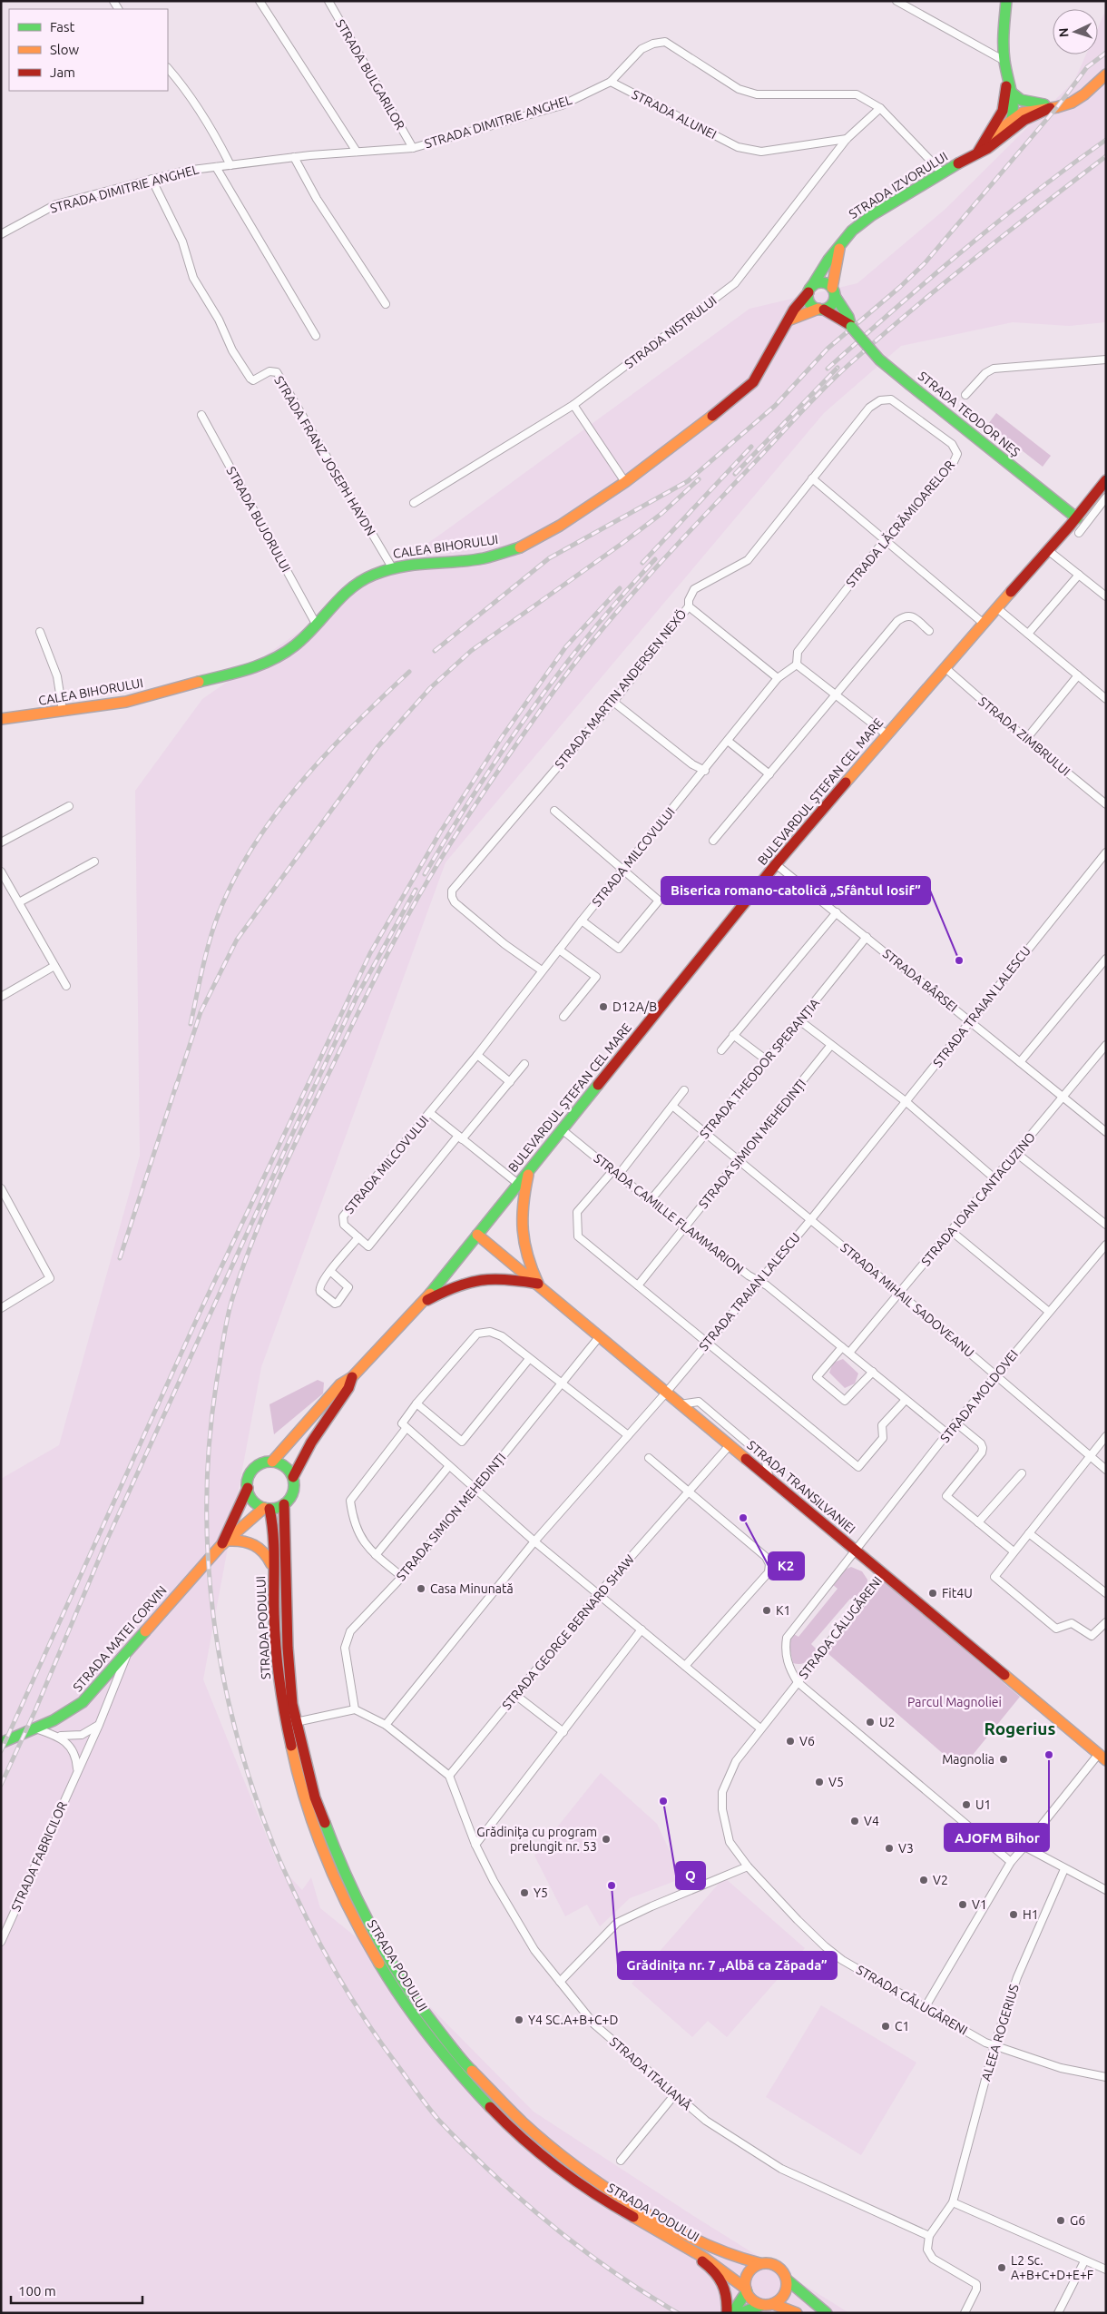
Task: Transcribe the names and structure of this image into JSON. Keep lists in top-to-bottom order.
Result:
{
  "streets": {
    "main road": [
      "STRADA IZVORULUI",
      "STRADA TEODOR NEȘ",
      "CALEA BIHORULUI",
      "BULEVARDUL ȘTEFAN CEL MARE",
      "STRADA TRANSILVANIEI",
      "STRADA PODULUI",
      "STRADA MATEI CORVIN"
    ],
    "street": [
      "STRADA BULGARILOR",
      "STRADA ALUNEI",
      "STRADA DIMITRIE ANGHEL",
      "STRADA NISTRULUI",
      "STRADA FRANZ JOSEPH HAYDN",
      "STRADA BUJORULUI",
      "STRADA LĂCRĂMIOARELOR",
      "STRADA MARTIN ANDERSEN NEXÖ",
      "STRADA ZIMBRULUI",
      "STRADA MILCOVULUI",
      "STRADA BÂRSEI",
      "STRADA TRAIAN LALESCU",
      "STRADA THEODOR SPERANȚIA",
      "STRADA SIMION MEHEDINȚI",
      "STRADA IOAN CANTACUZINO",
      "STRADA CAMILLE FLAMMARION",
      "STRADA MIHAIL SADOVEANU",
      "STRADA MOLDOVEI",
      "STRADA CĂLUGĂRENI",
      "STRADA GEORGE BERNARD SHAW",
      "STRADA FABRICILOR",
      "ALEEA ROGERIUS",
      "STRADA ITALIANĂ"
    ]
  },
  "crossings": [
    ["STRADA BULGARILOR", "STRADA DIMITRIE ANGHEL"],
    ["STRADA ALUNEI", "STRADA DIMITRIE ANGHEL"],
    ["STRADA ALUNEI", "STRADA NISTRULUI"],
    ["STRADA DIMITRIE ANGHEL", "STRADA IZVORULUI"],
    ["STRADA DIMITRIE ANGHEL", "STRADA NISTRULUI"],
    ["STRADA DIMITRIE ANGHEL", "STRADA FRANZ JOSEPH HAYDN"],
    ["STRADA IZVORULUI", "STRADA TEODOR NEȘ"],
    ["STRADA IZVORULUI", "CALEA BIHORULUI"],
    ["STRADA TEODOR NEȘ", "CALEA BIHORULUI"],
    ["STRADA TEODOR NEȘ", "BULEVARDUL ȘTEFAN CEL MARE"],
    ["STRADA FRANZ JOSEPH HAYDN", "CALEA BIHORULUI"],
    ["STRADA BUJORULUI", "CALEA BIHORULUI"],
    ["STRADA LĂCRĂMIOARELOR", "STRADA MARTIN ANDERSEN NEXÖ"],
    ["STRADA LĂCRĂMIOARELOR", "STRADA MILCOVULUI"],
    ["STRADA MARTIN ANDERSEN NEXÖ", "STRADA MILCOVULUI"],
    ["STRADA ZIMBRULUI", "BULEVARDUL ȘTEFAN CEL MARE"],
    ["BULEVARDUL ȘTEFAN CEL MARE", "STRADA MILCOVULUI"],
    ["BULEVARDUL ȘTEFAN CEL MARE", "STRADA BÂRSEI"],
    ["BULEVARDUL ȘTEFAN CEL MARE", "STRADA CAMILLE FLAMMARION"],
    ["BULEVARDUL ȘTEFAN CEL MARE", "STRADA TRANSILVANIEI"],
    ["BULEVARDUL ȘTEFAN CEL MARE", "STRADA PODULUI"],
    ["STRADA BÂRSEI", "STRADA TRAIAN LALESCU"],
    ["STRADA BÂRSEI", "STRADA THEODOR SPERANȚIA"],
    ["STRADA BÂRSEI", "STRADA IOAN CANTACUZINO"],
    ["STRADA TRAIAN LALESCU", "STRADA CAMILLE FLAMMARION"],
    ["STRADA TRAIAN LALESCU", "STRADA MIHAIL SADOVEANU"],
    ["STRADA TRAIAN LALESCU", "STRADA TRANSILVANIEI"],
    ["STRADA THEODOR SPERANȚIA", "STRADA CAMILLE FLAMMARION"],
    ["STRADA THEODOR SPERANȚIA", "STRADA MIHAIL SADOVEANU"],
    ["STRADA SIMION MEHEDINȚI", "STRADA CAMILLE FLAMMARION"],
    ["STRADA SIMION MEHEDINȚI", "STRADA MIHAIL SADOVEANU"],
    ["STRADA SIMION MEHEDINȚI", "STRADA TRANSILVANIEI"],
    ["STRADA IOAN CANTACUZINO", "STRADA CAMILLE FLAMMARION"],
    ["STRADA IOAN CANTACUZINO", "STRADA MIHAIL SADOVEANU"],
    ["STRADA CAMILLE FLAMMARION", "STRADA MOLDOVEI"],
    ["STRADA MIHAIL SADOVEANU", "STRADA MOLDOVEI"],
    ["STRADA MOLDOVEI", "STRADA TRANSILVANIEI"],
    ["STRADA MOLDOVEI", "STRADA CĂLUGĂRENI"],
    ["STRADA TRANSILVANIEI", "STRADA CĂLUGĂRENI"],
    ["STRADA TRANSILVANIEI", "STRADA GEORGE BERNARD SHAW"],
    ["STRADA CĂLUGĂRENI", "ALEEA ROGERIUS"],
    ["STRADA GEORGE BERNARD SHAW", "STRADA ITALIANĂ"],
    ["STRADA MATEI CORVIN", "STRADA FABRICILOR"],
    ["ALEEA ROGERIUS", "STRADA ITALIANĂ"]
  ],
  "districts": ["Rogerius"],
  "parks": ["Parcul Magnoliei"],
  "places": [
    "Biserica romano-catolică „Sfântul Iosif”",
    "D12A/B",
    "K2",
    "Casa Minunată",
    "Fit4U",
    "K1",
    "U2",
    "V6",
    "AJOFM Bihor",
    "Magnolia",
    "V5",
    "Q",
    "U1",
    "V4",
    "Grădinița cu program prelungit nr. 53",
    "V3",
    "V2",
    "Grădinița nr. 7 „Albă ca Zăpada”",
    "Y5",
    "V1",
    "H1",
    "Y4 SC.A+B+C+D",
    "C1",
    "G6",
    "L2 Sc. A+B+C+D+E+F"
  ],
  "legend": ["Fast", "Slow", "Jam"],
  "scale_bar": "100 m",
  "north": "left"
}
